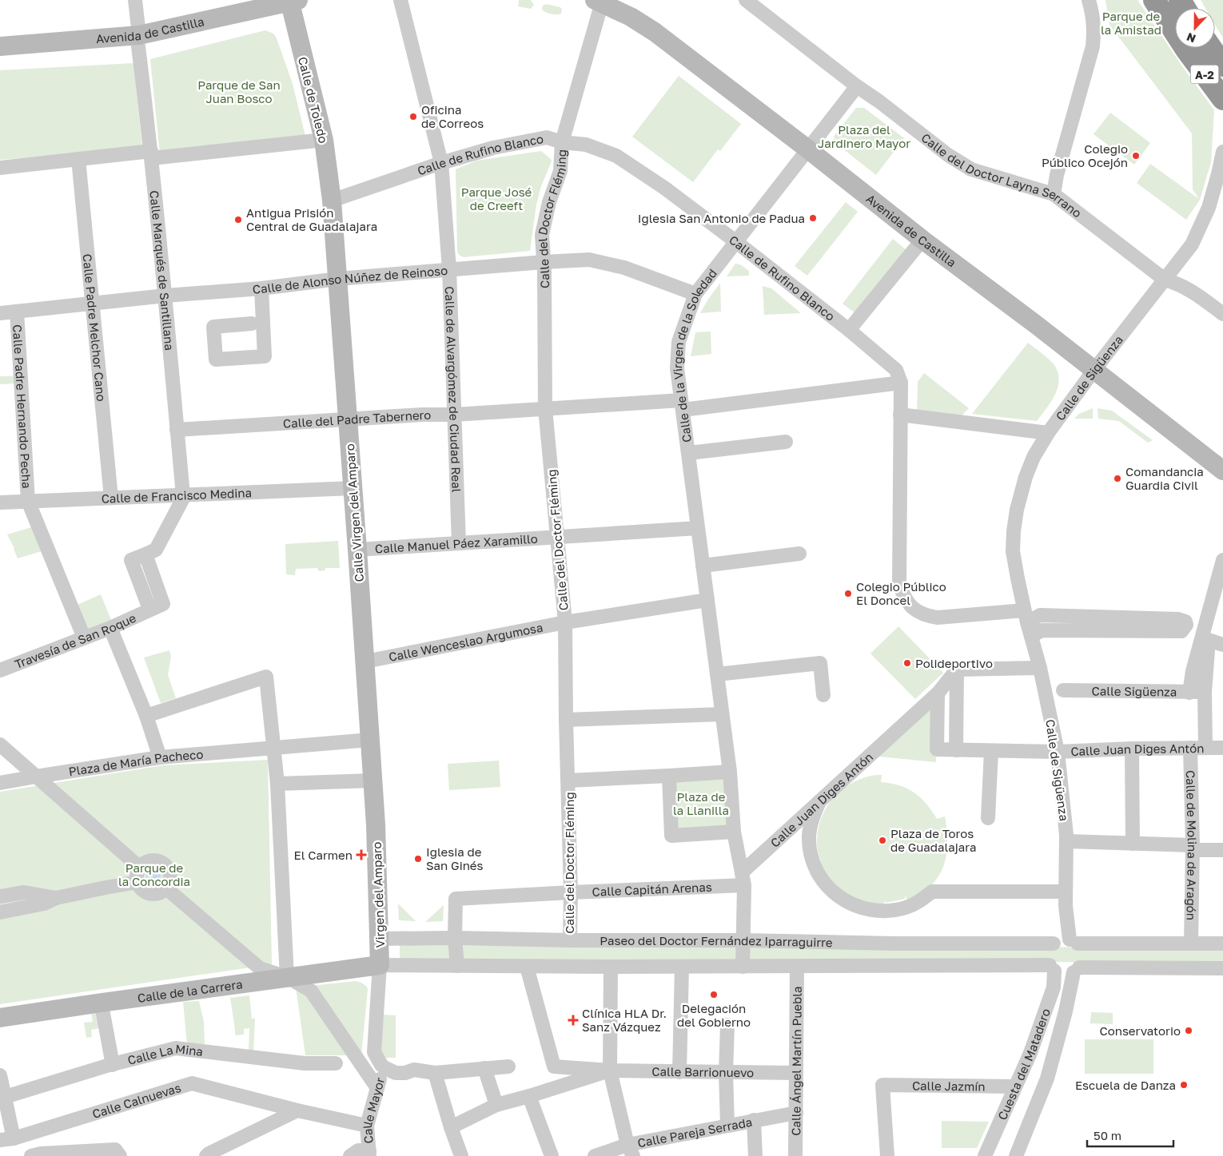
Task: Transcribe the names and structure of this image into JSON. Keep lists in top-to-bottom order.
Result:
{
  "streets": {
    "highway": ["A-2"],
    "street": [
      "Avenida de Castilla",
      "Calle de Toledo",
      "Calle de Rufino Blanco",
      "Calle del Doctor Layna Serrano",
      "Calle del Doctor Fléming",
      "Calle Marqués de Santillana",
      "Calle de Alonso Núñez de Reinoso",
      "Calle Padre Melchor Cano",
      "Calle de la Virgen de la Soledad",
      "Calle de Sigüenza",
      "Calle de Alvargómez de Ciudad Real",
      "Calle Padre Hernando Pecha",
      "Calle del Padre Tabernero",
      "Calle de Francisco Medina",
      "Calle Virgen del Amparo",
      "Calle Manuel Páez Xaramillo",
      "Travesía de San Roque",
      "Calle Wenceslao Argumosa",
      "Calle Sigüenza",
      "Calle Juan Diges Antón",
      "Plaza de María Pacheco",
      "Calle de Molina de Aragón",
      "Calle Capitán Arenas",
      "Virgen del Amparo",
      "Paseo del Doctor Fernández Iparraguirre",
      "Calle de la Carrera",
      "Calle La Mina",
      "Calle Ángel Martín Puebla",
      "Cuesta del Matadero",
      "Calle Barrionuevo",
      "Calle Jazmín",
      "Calle Calnuevas",
      "Calle Mayor",
      "Calle Pareja Serrada"
    ]
  },
  "crossings": [
    ["Avenida de Castilla", "Calle de Toledo"],
    ["Avenida de Castilla", "Calle del Doctor Fléming"],
    ["Avenida de Castilla", "Calle Marqués de Santillana"],
    ["Avenida de Castilla", "Calle de la Virgen de la Soledad"],
    ["Avenida de Castilla", "Calle de Sigüenza"],
    ["Calle de Toledo", "Calle de Rufino Blanco"],
    ["Calle de Toledo", "Calle Virgen del Amparo"],
    ["Calle de Rufino Blanco", "Calle del Doctor Fléming"],
    ["Calle de Rufino Blanco", "Calle de la Virgen de la Soledad"],
    ["Calle de Rufino Blanco", "Calle de Alvargómez de Ciudad Real"],
    ["Calle de Rufino Blanco", "Calle del Padre Tabernero"],
    ["Calle de Rufino Blanco", "Calle Virgen del Amparo"],
    ["Calle del Doctor Layna Serrano", "Calle de la Virgen de la Soledad"],
    ["Calle del Doctor Layna Serrano", "Calle de Sigüenza"],
    ["Calle del Doctor Fléming", "Calle de Alonso Núñez de Reinoso"],
    ["Calle del Doctor Fléming", "Calle del Padre Tabernero"],
    ["Calle del Doctor Fléming", "Calle Manuel Páez Xaramillo"],
    ["Calle del Doctor Fléming", "Calle Wenceslao Argumosa"],
    ["Calle del Doctor Fléming", "Calle Capitán Arenas"],
    ["Calle del Doctor Fléming", "Paseo del Doctor Fernández Iparraguirre"],
    ["Calle Marqués de Santillana", "Calle de Alonso Núñez de Reinoso"],
    ["Calle Marqués de Santillana", "Calle del Padre Tabernero"],
    ["Calle Marqués de Santillana", "Calle de Francisco Medina"],
    ["Calle Marqués de Santillana", "Travesía de San Roque"],
    ["Calle de Alonso Núñez de Reinoso", "Calle Padre Melchor Cano"],
    ["Calle de Alonso Núñez de Reinoso", "Calle de la Virgen de la Soledad"],
    ["Calle de Alonso Núñez de Reinoso", "Calle de Alvargómez de Ciudad Real"],
    ["Calle de Alonso Núñez de Reinoso", "Calle Padre Hernando Pecha"],
    ["Calle de Alonso Núñez de Reinoso", "Calle Virgen del Amparo"],
    ["Calle Padre Melchor Cano", "Calle de Francisco Medina"],
    ["Calle de la Virgen de la Soledad", "Calle del Padre Tabernero"],
    ["Calle de la Virgen de la Soledad", "Calle Manuel Páez Xaramillo"],
    ["Calle de la Virgen de la Soledad", "Calle Wenceslao Argumosa"],
    ["Calle de la Virgen de la Soledad", "Calle Juan Diges Antón"],
    ["Calle de la Virgen de la Soledad", "Calle Capitán Arenas"],
    ["Calle de la Virgen de la Soledad", "Paseo del Doctor Fernández Iparraguirre"],
    ["Calle de Sigüenza", "Calle Juan Diges Antón"],
    ["Calle de Sigüenza", "Paseo del Doctor Fernández Iparraguirre"],
    ["Calle de Sigüenza", "Cuesta del Matadero"],
    ["Calle de Alvargómez de Ciudad Real", "Calle del Padre Tabernero"],
    ["Calle de Alvargómez de Ciudad Real", "Calle Manuel Páez Xaramillo"],
    ["Calle Padre Hernando Pecha", "Calle de Francisco Medina"],
    ["Calle Padre Hernando Pecha", "Travesía de San Roque"],
    ["Calle del Padre Tabernero", "Calle Virgen del Amparo"],
    ["Calle de Francisco Medina", "Calle Virgen del Amparo"],
    ["Calle de Francisco Medina", "Travesía de San Roque"],
    ["Calle Virgen del Amparo", "Calle Manuel Páez Xaramillo"],
    ["Calle Virgen del Amparo", "Calle Wenceslao Argumosa"],
    ["Calle Virgen del Amparo", "Plaza de María Pacheco"],
    ["Calle Virgen del Amparo", "Virgen del Amparo"],
    ["Calle Juan Diges Antón", "Calle de Molina de Aragón"],
    ["Calle Juan Diges Antón", "Calle Capitán Arenas"],
    ["Calle Capitán Arenas", "Paseo del Doctor Fernández Iparraguirre"],
    ["Virgen del Amparo", "Paseo del Doctor Fernández Iparraguirre"],
    ["Virgen del Amparo", "Calle de la Carrera"],
    ["Paseo del Doctor Fernández Iparraguirre", "Calle de la Carrera"],
    ["Paseo del Doctor Fernández Iparraguirre", "Calle Ángel Martín Puebla"],
    ["Paseo del Doctor Fernández Iparraguirre", "Cuesta del Matadero"],
    ["Paseo del Doctor Fernández Iparraguirre", "Calle Barrionuevo"],
    ["Calle Ángel Martín Puebla", "Calle Barrionuevo"],
    ["Calle Ángel Martín Puebla", "Calle Pareja Serrada"],
    ["Cuesta del Matadero", "Calle Jazmín"],
    ["Calle Calnuevas", "Calle Mayor"]
  ],
  "parks": [
    "Parque de la Amistad",
    "Parque de San Juan Bosco",
    "Plaza del Jardinero Mayor",
    "Parque José de Creeft",
    "Plaza de la Llanilla",
    "Parque de la Concordia"
  ],
  "places": {
    "other": [
      "Oficina de Correos",
      "Colegio Público Ocejón",
      "Iglesia San Antonio de Padua",
      "Antigua Prisión Central de Guadalajara",
      "Comandancia Guardia Civil",
      "Colegio Público El Doncel",
      "Polideportivo",
      "Plaza de Toros de Guadalajara",
      "Iglesia de San Ginés",
      "Delegación del Gobierno",
      "Conservatorio",
      "Escuela de Danza"
    ],
    "health": ["El Carmen", "Clínica HLA Dr. Sanz Vázquez"]
  },
  "scale_bar": "50 m",
  "north": "bottom"
}
